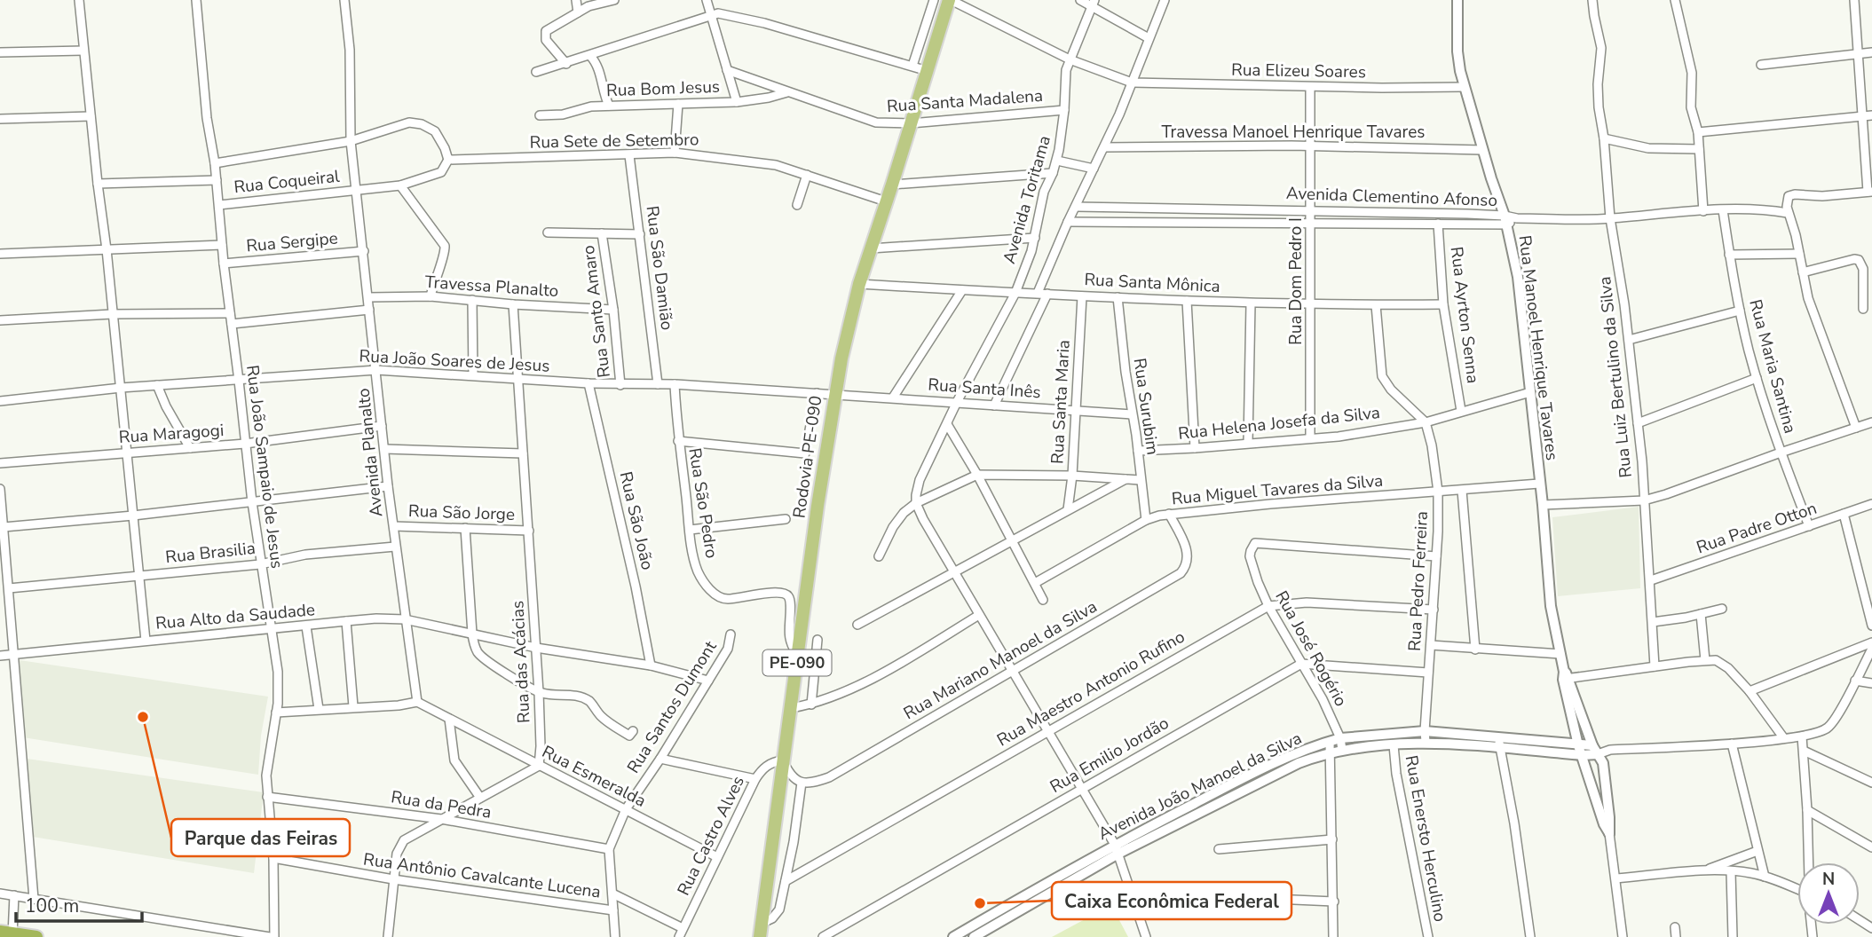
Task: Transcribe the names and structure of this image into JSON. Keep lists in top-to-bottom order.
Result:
{
  "streets": {
    "main road": ["Rodovia PE-090", "PE-090"],
    "street": [
      "Rua Elizeu Soares",
      "Rua Bom Jesus",
      "Rua Santa Madalena",
      "Travessa Manoel Henrique Tavares",
      "Rua Sete de Setembro",
      "Rua Coqueiral",
      "Avenida Clementino Afonso",
      "Avenida Toritama",
      "Rua Sergipe",
      "Rua São Damião",
      "Rua Dom Pedro I",
      "Rua Santa Mônica",
      "Travessa Planalto",
      "Rua Santo Amaro",
      "Rua Ayrton Senna",
      "Rua Manoel Henrique Tavares",
      "Rua João Soares de Jesus",
      "Rua Maria Santina",
      "Rua Luiz Bertulino da Silva",
      "Rua Santa Inês",
      "Rua Santa Maria",
      "Rua Surubim",
      "Rua Helena Josefa da Silva",
      "Rua Maragogi",
      "Avenida Planalto",
      "Rua João Sampaio de Jesus",
      "Rua Miguel Tavares da Silva",
      "Rua São Pedro",
      "Rua São Jorge",
      "Rua São João",
      "Rua Padre Otton",
      "Rua Brasilia",
      "Rua Pedro Ferreira",
      "Rua Alto da Saudade",
      "Rua José Rogério",
      "Rua Mariano Manoel da Silva",
      "Rua das Acácias",
      "Rua Maestro Antonio Rufino",
      "Rua Santos Dumont",
      "Rua Emilio Jordão",
      "Rua Esmeralda",
      "Avenida João Manoel da Silva",
      "Rua da Pedra",
      "Rua Castro Alves",
      "Rua Enersto Herculino",
      "Rua Antônio Cavalcante Lucena"
    ]
  },
  "crossings": [
    ["Rua Elizeu Soares", "Avenida Toritama"],
    ["Rua Elizeu Soares", "Rua Dom Pedro I"],
    ["Rua Elizeu Soares", "Rua Manoel Henrique Tavares"],
    ["Rua Elizeu Soares", "Rodovia PE-090"],
    ["Rua Bom Jesus", "Rua Santa Madalena"],
    ["Rua Santa Madalena", "Avenida Toritama"],
    ["Rua Santa Madalena", "Rodovia PE-090"],
    ["Travessa Manoel Henrique Tavares", "Rua Dom Pedro I"],
    ["Travessa Manoel Henrique Tavares", "Rua Manoel Henrique Tavares"],
    ["Rua Sete de Setembro", "Rua Coqueiral"],
    ["Rua Sete de Setembro", "Rua São Damião"],
    ["Rua Sete de Setembro", "Rodovia PE-090"],
    ["Rua Coqueiral", "Avenida Planalto"],
    ["Rua Coqueiral", "Rua João Sampaio de Jesus"],
    ["Avenida Clementino Afonso", "Rua Dom Pedro I"],
    ["Avenida Clementino Afonso", "Rua Ayrton Senna"],
    ["Avenida Clementino Afonso", "Rua Manoel Henrique Tavares"],
    ["Avenida Clementino Afonso", "Rua Luiz Bertulino da Silva"],
    ["Avenida Toritama", "Rua Santa Mônica"],
    ["Avenida Toritama", "Rua Santa Inês"],
    ["Rua Sergipe", "Avenida Planalto"],
    ["Rua Sergipe", "Rua João Sampaio de Jesus"],
    ["Rua São Damião", "Rua João Soares de Jesus"],
    ["Rua Dom Pedro I", "Rua Santa Mônica"],
    ["Rua Dom Pedro I", "Rua Helena Josefa da Silva"],
    ["Rua Santa Mônica", "Rua Ayrton Senna"],
    ["Rua Santa Mônica", "Rua Santa Maria"],
    ["Rua Santa Mônica", "Rua Surubim"],
    ["Rua Santa Mônica", "Rodovia PE-090"],
    ["Travessa Planalto", "Rua Santo Amaro"],
    ["Travessa Planalto", "Avenida Planalto"],
    ["Travessa Planalto", "Rua das Acácias"],
    ["Rua Santo Amaro", "Rua João Soares de Jesus"],
    ["Rua Ayrton Senna", "Rua Helena Josefa da Silva"],
    ["Rua Manoel Henrique Tavares", "Rua Helena Josefa da Silva"],
    ["Rua Manoel Henrique Tavares", "Rua Miguel Tavares da Silva"],
    ["Rua João Soares de Jesus", "Rua Santa Inês"],
    ["Rua João Soares de Jesus", "Avenida Planalto"],
    ["Rua João Soares de Jesus", "Rodovia PE-090"],
    ["Rua João Soares de Jesus", "Rua João Sampaio de Jesus"],
    ["Rua João Soares de Jesus", "Rua São Pedro"],
    ["Rua João Soares de Jesus", "Rua São João"],
    ["Rua João Soares de Jesus", "Rua das Acácias"],
    ["Rua Maria Santina", "Rua Padre Otton"],
    ["Rua Luiz Bertulino da Silva", "Rua Padre Otton"],
    ["Rua Santa Inês", "Rua Santa Maria"],
    ["Rua Santa Inês", "Rua Surubim"],
    ["Rua Santa Inês", "Rodovia PE-090"],
    ["Rua Surubim", "Rua Helena Josefa da Silva"],
    ["Rua Surubim", "Rua Miguel Tavares da Silva"],
    ["Rua Helena Josefa da Silva", "Rua Pedro Ferreira"],
    ["Rua Maragogi", "Avenida Planalto"],
    ["Rua Maragogi", "Rua João Sampaio de Jesus"],
    ["Avenida Planalto", "Rua São Jorge"],
    ["Avenida Planalto", "Rua Brasilia"],
    ["Avenida Planalto", "Rua Alto da Saudade"],
    ["Avenida Planalto", "Rua Esmeralda"],
    ["Rodovia PE-090", "Rua São Pedro"],
    ["Rodovia PE-090", "Rua Castro Alves"],
    ["Rua João Sampaio de Jesus", "Rua Brasilia"],
    ["Rua João Sampaio de Jesus", "Rua Alto da Saudade"],
    ["Rua João Sampaio de Jesus", "Rua da Pedra"],
    ["Rua João Sampaio de Jesus", "Rua Antônio Cavalcante Lucena"],
    ["Rua Miguel Tavares da Silva", "Rua Pedro Ferreira"],
    ["Rua Miguel Tavares da Silva", "Rua Mariano Manoel da Silva"],
    ["Rua São Jorge", "Rua das Acácias"],
    ["Rua São João", "Rua Alto da Saudade"],
    ["Rua Pedro Ferreira", "Rua José Rogério"],
    ["Rua Pedro Ferreira", "Rua Maestro Antonio Rufino"],
    ["Rua Pedro Ferreira", "Avenida João Manoel da Silva"],
    ["Rua Alto da Saudade", "Rua das Acácias"],
    ["Rua Alto da Saudade", "Rua Santos Dumont"],
    ["Rua José Rogério", "Rua Maestro Antonio Rufino"],
    ["Rua José Rogério", "Rua Emilio Jordão"],
    ["Rua José Rogério", "Avenida João Manoel da Silva"],
    ["Rua das Acácias", "Rua Esmeralda"],
    ["Rua Santos Dumont", "Rua Esmeralda"],
    ["Rua Santos Dumont", "Rua da Pedra"],
    ["Rua Santos Dumont", "Rua Antônio Cavalcante Lucena"],
    ["Rua Esmeralda", "Rua Castro Alves"],
    ["Avenida João Manoel da Silva", "Rua Enersto Herculino"]
  ],
  "places": ["Parque das Feiras", "Caixa Econômica Federal"],
  "scale_bar": "100 m",
  "north": "top"
}
